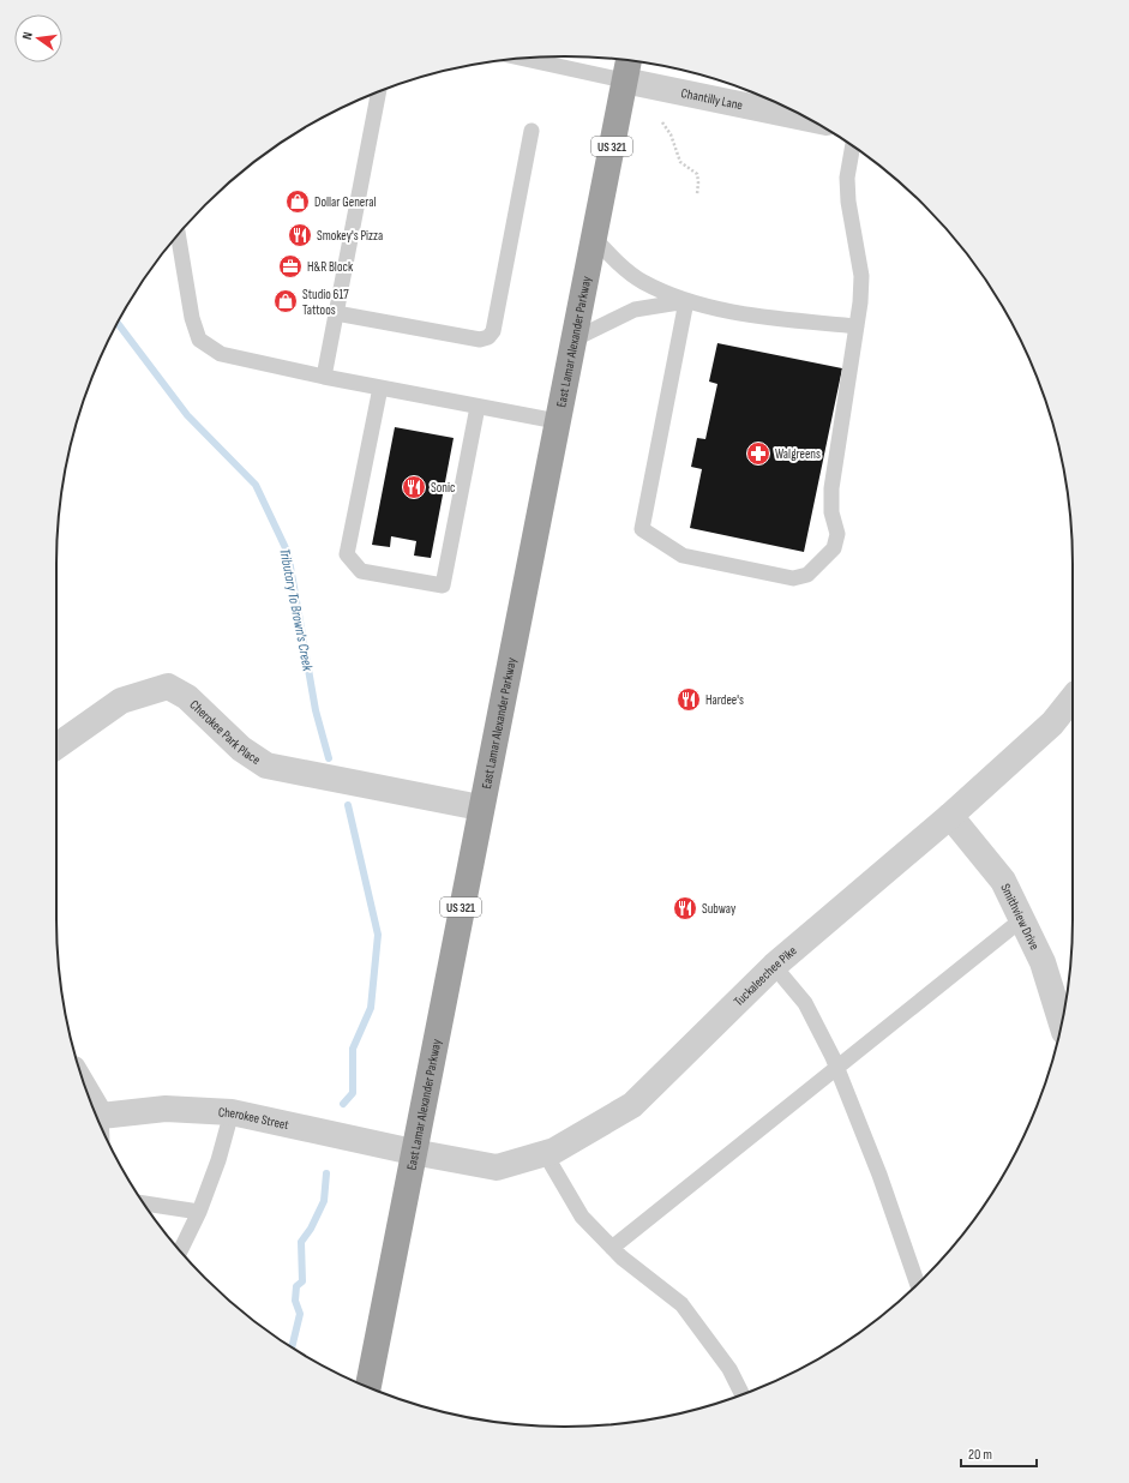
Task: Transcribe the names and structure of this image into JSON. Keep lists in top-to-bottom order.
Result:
{
  "streets": {
    "highway": ["US 321", "East Lamar Alexander Parkway"],
    "street": [
      "Chantilly Lane",
      "Cherokee Park Place",
      "Smithview Drive",
      "Tuckaleechee Pike",
      "Cherokee Street"
    ]
  },
  "crossings": [
    ["Chantilly Lane", "East Lamar Alexander Parkway"],
    ["East Lamar Alexander Parkway", "Cherokee Park Place"],
    ["East Lamar Alexander Parkway", "Tuckaleechee Pike"],
    ["East Lamar Alexander Parkway", "Cherokee Street"],
    ["Smithview Drive", "Tuckaleechee Pike"],
    ["Tuckaleechee Pike", "Cherokee Street"]
  ],
  "water": ["Tributary To Brown's Creek"],
  "places": {
    "shop": ["Dollar General", "Studio 617 Tattoos"],
    "restaurant": [
      "Smokey's Pizza",
      "Sonic",
      "Hardee's",
      "Subway"
    ],
    "office": ["H&R Block"],
    "pharmacy": ["Walgreens"]
  },
  "scale_bar": "20 m",
  "north": "left"
}
